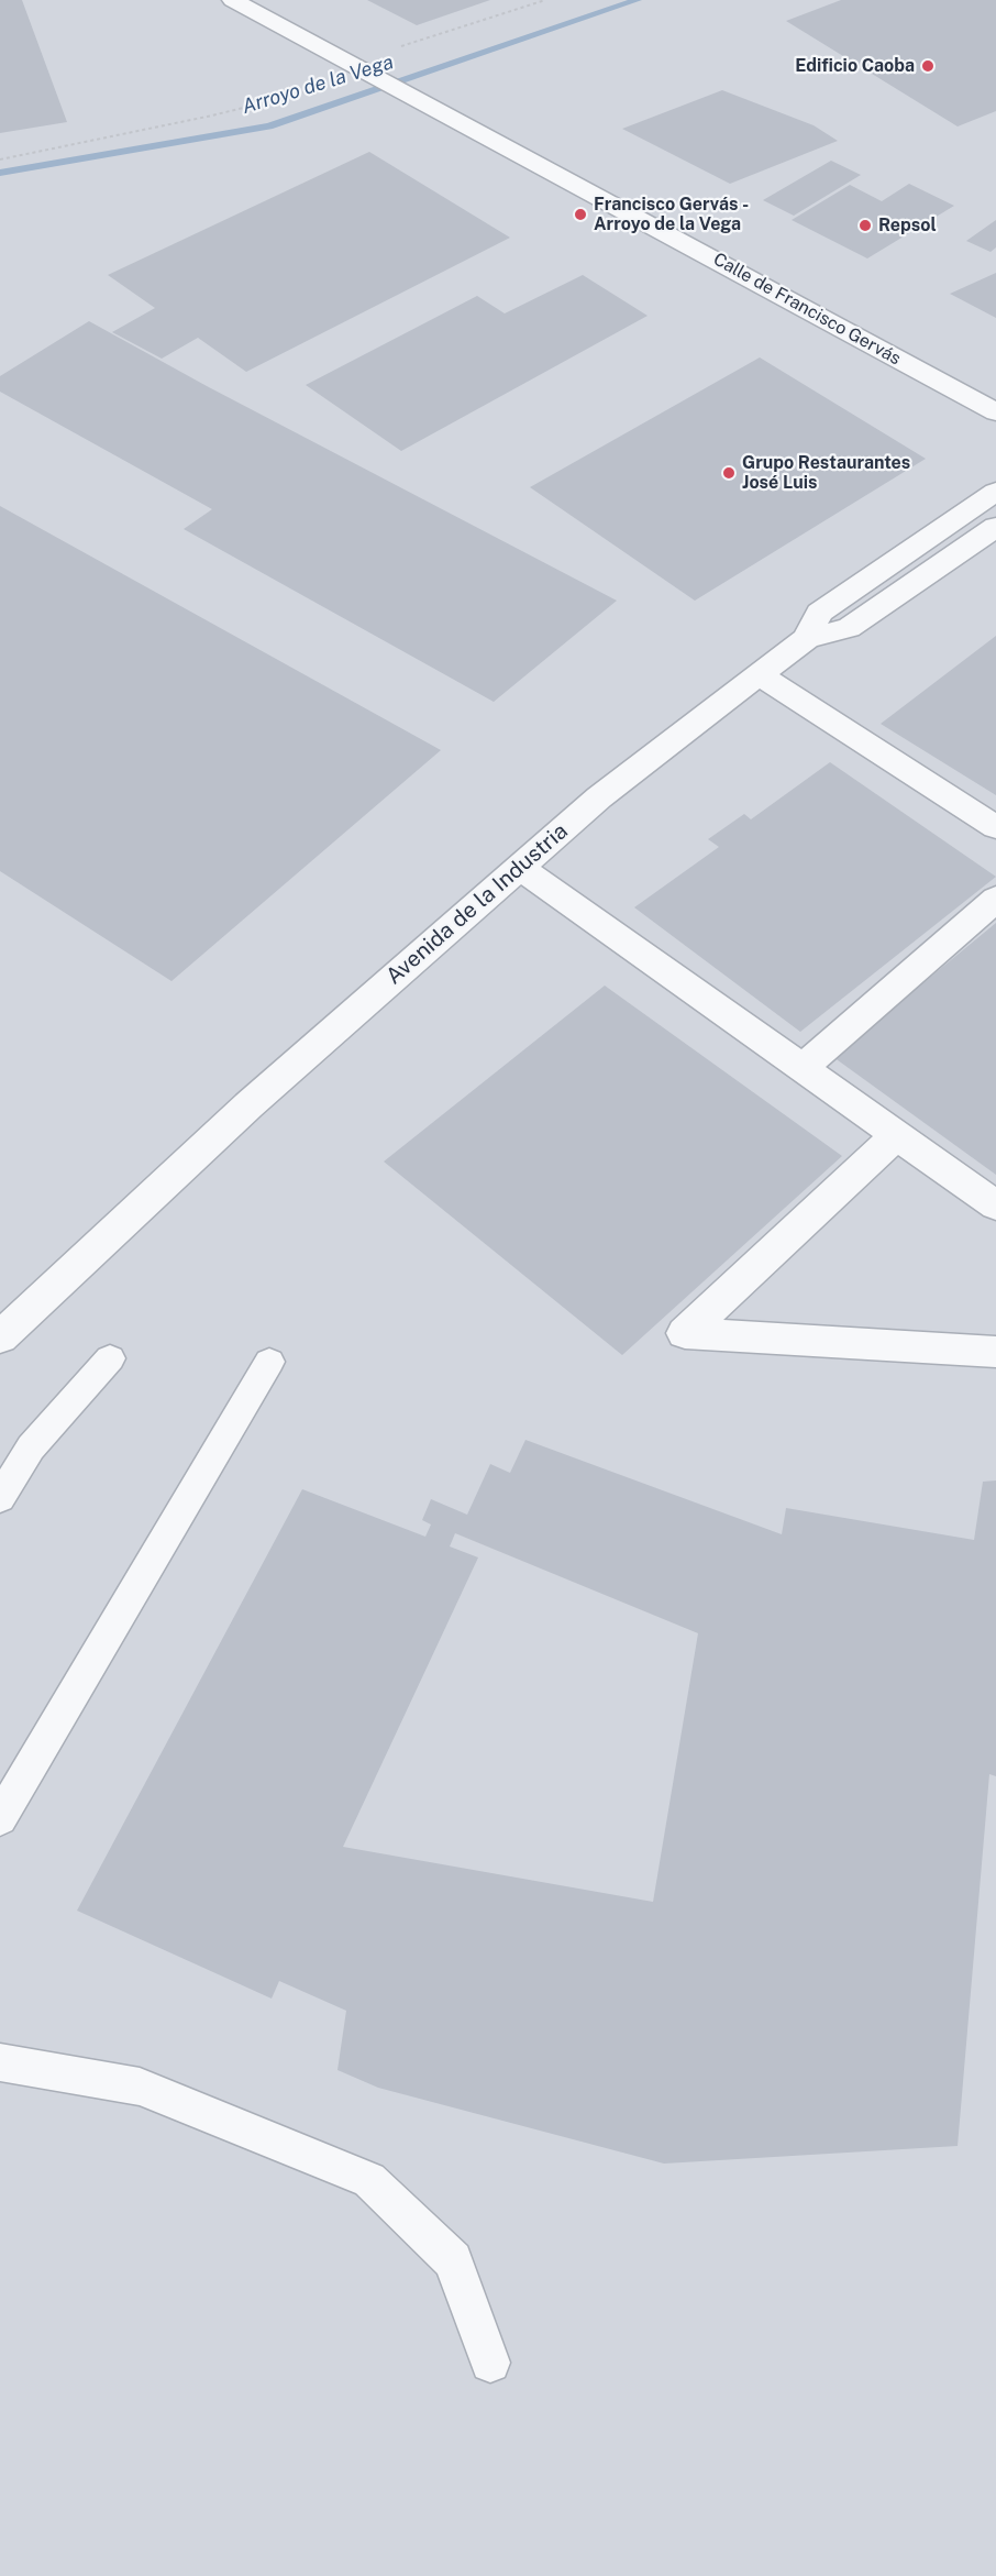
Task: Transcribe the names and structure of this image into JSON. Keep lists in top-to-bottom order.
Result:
{
  "streets": {
    "street": ["Calle de Francisco Gervás", "Avenida de la Industria"]
  },
  "water": ["Arroyo de la Vega"],
  "places": [
    "Edificio Caoba",
    "Francisco Gervás - Arroyo de la Vega",
    "Repsol",
    "Grupo Restaurantes José Luis"
  ]
}
